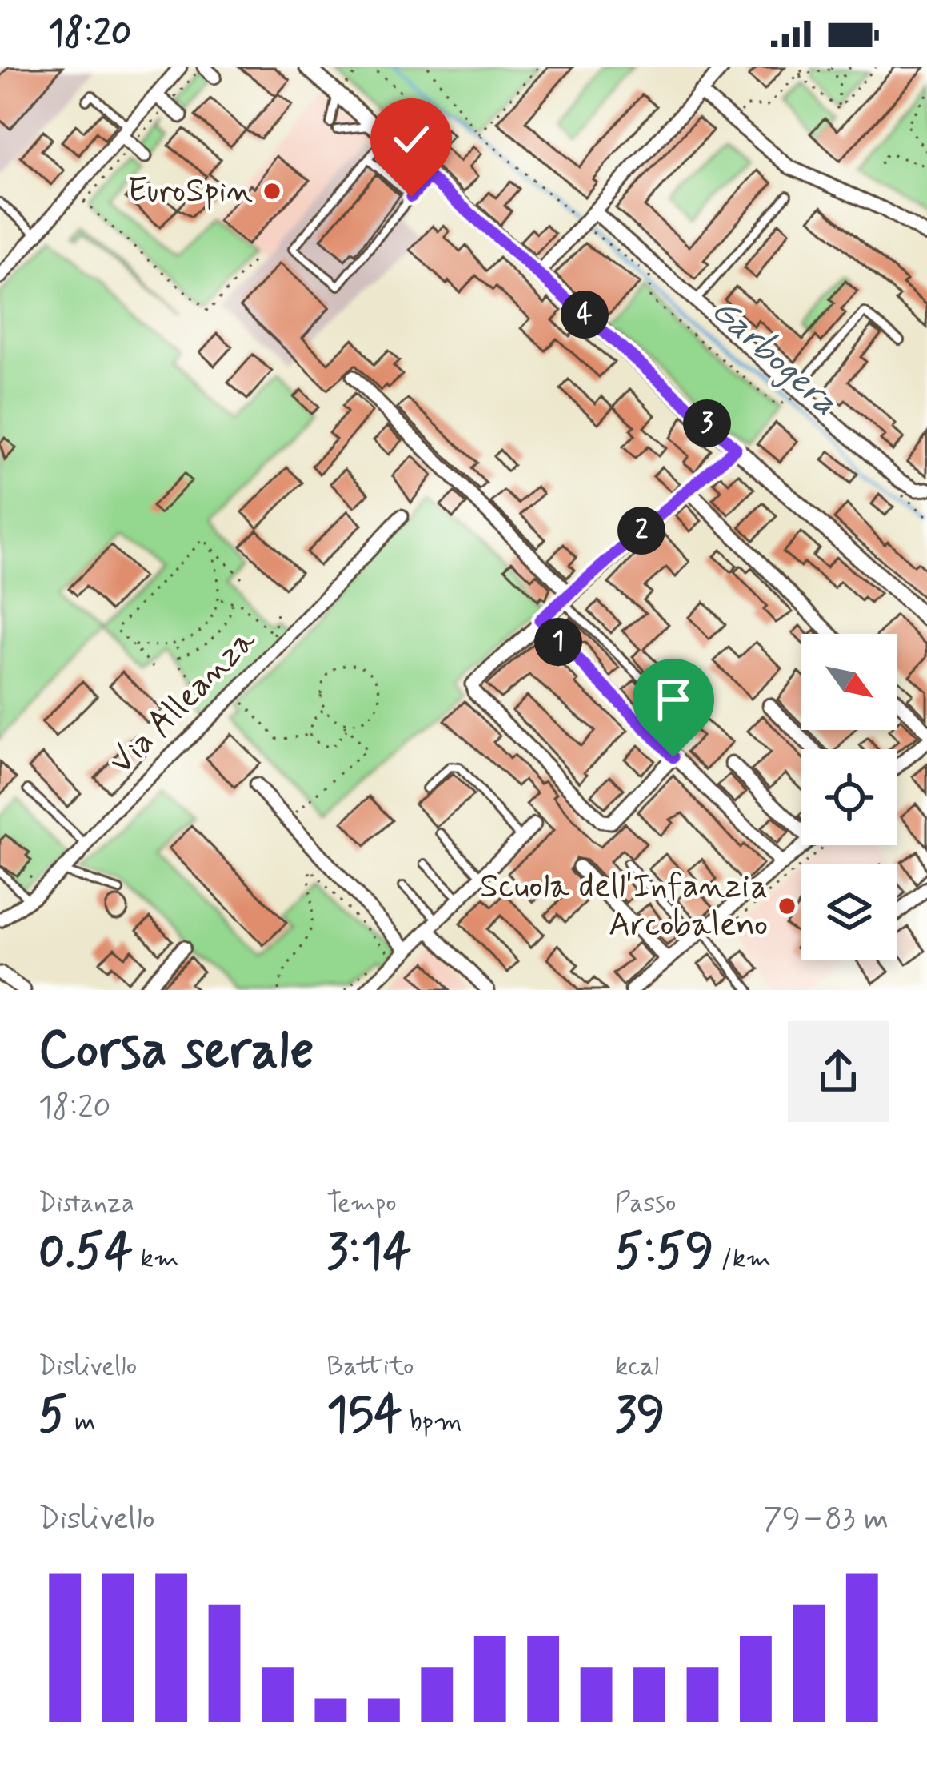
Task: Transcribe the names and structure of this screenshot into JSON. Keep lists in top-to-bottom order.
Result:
{
  "streets": {
    "street": ["Via Alleanza"]
  },
  "water": ["Garbogera"],
  "places": ["EuroSpin", "Scuola dell'Infanzia Arcobaleno"],
  "north": "bottom right",
  "page": {
    "status": "18:20",
    "pins": [
      "4",
      "3",
      "2",
      "1"
    ],
    "heading": ["Corsa serale", "18:20"],
    "stats": [
      ["Distanza", "0.54 km"],
      ["Tempo", "3:14"],
      ["Passo", "5:59 /km"],
      ["Dislivello", "5 m"],
      ["Battito", "154 bpm"],
      ["kcal", "39"]
    ],
    "chart": ["Dislivello", "79–83 m"]
  }
}
